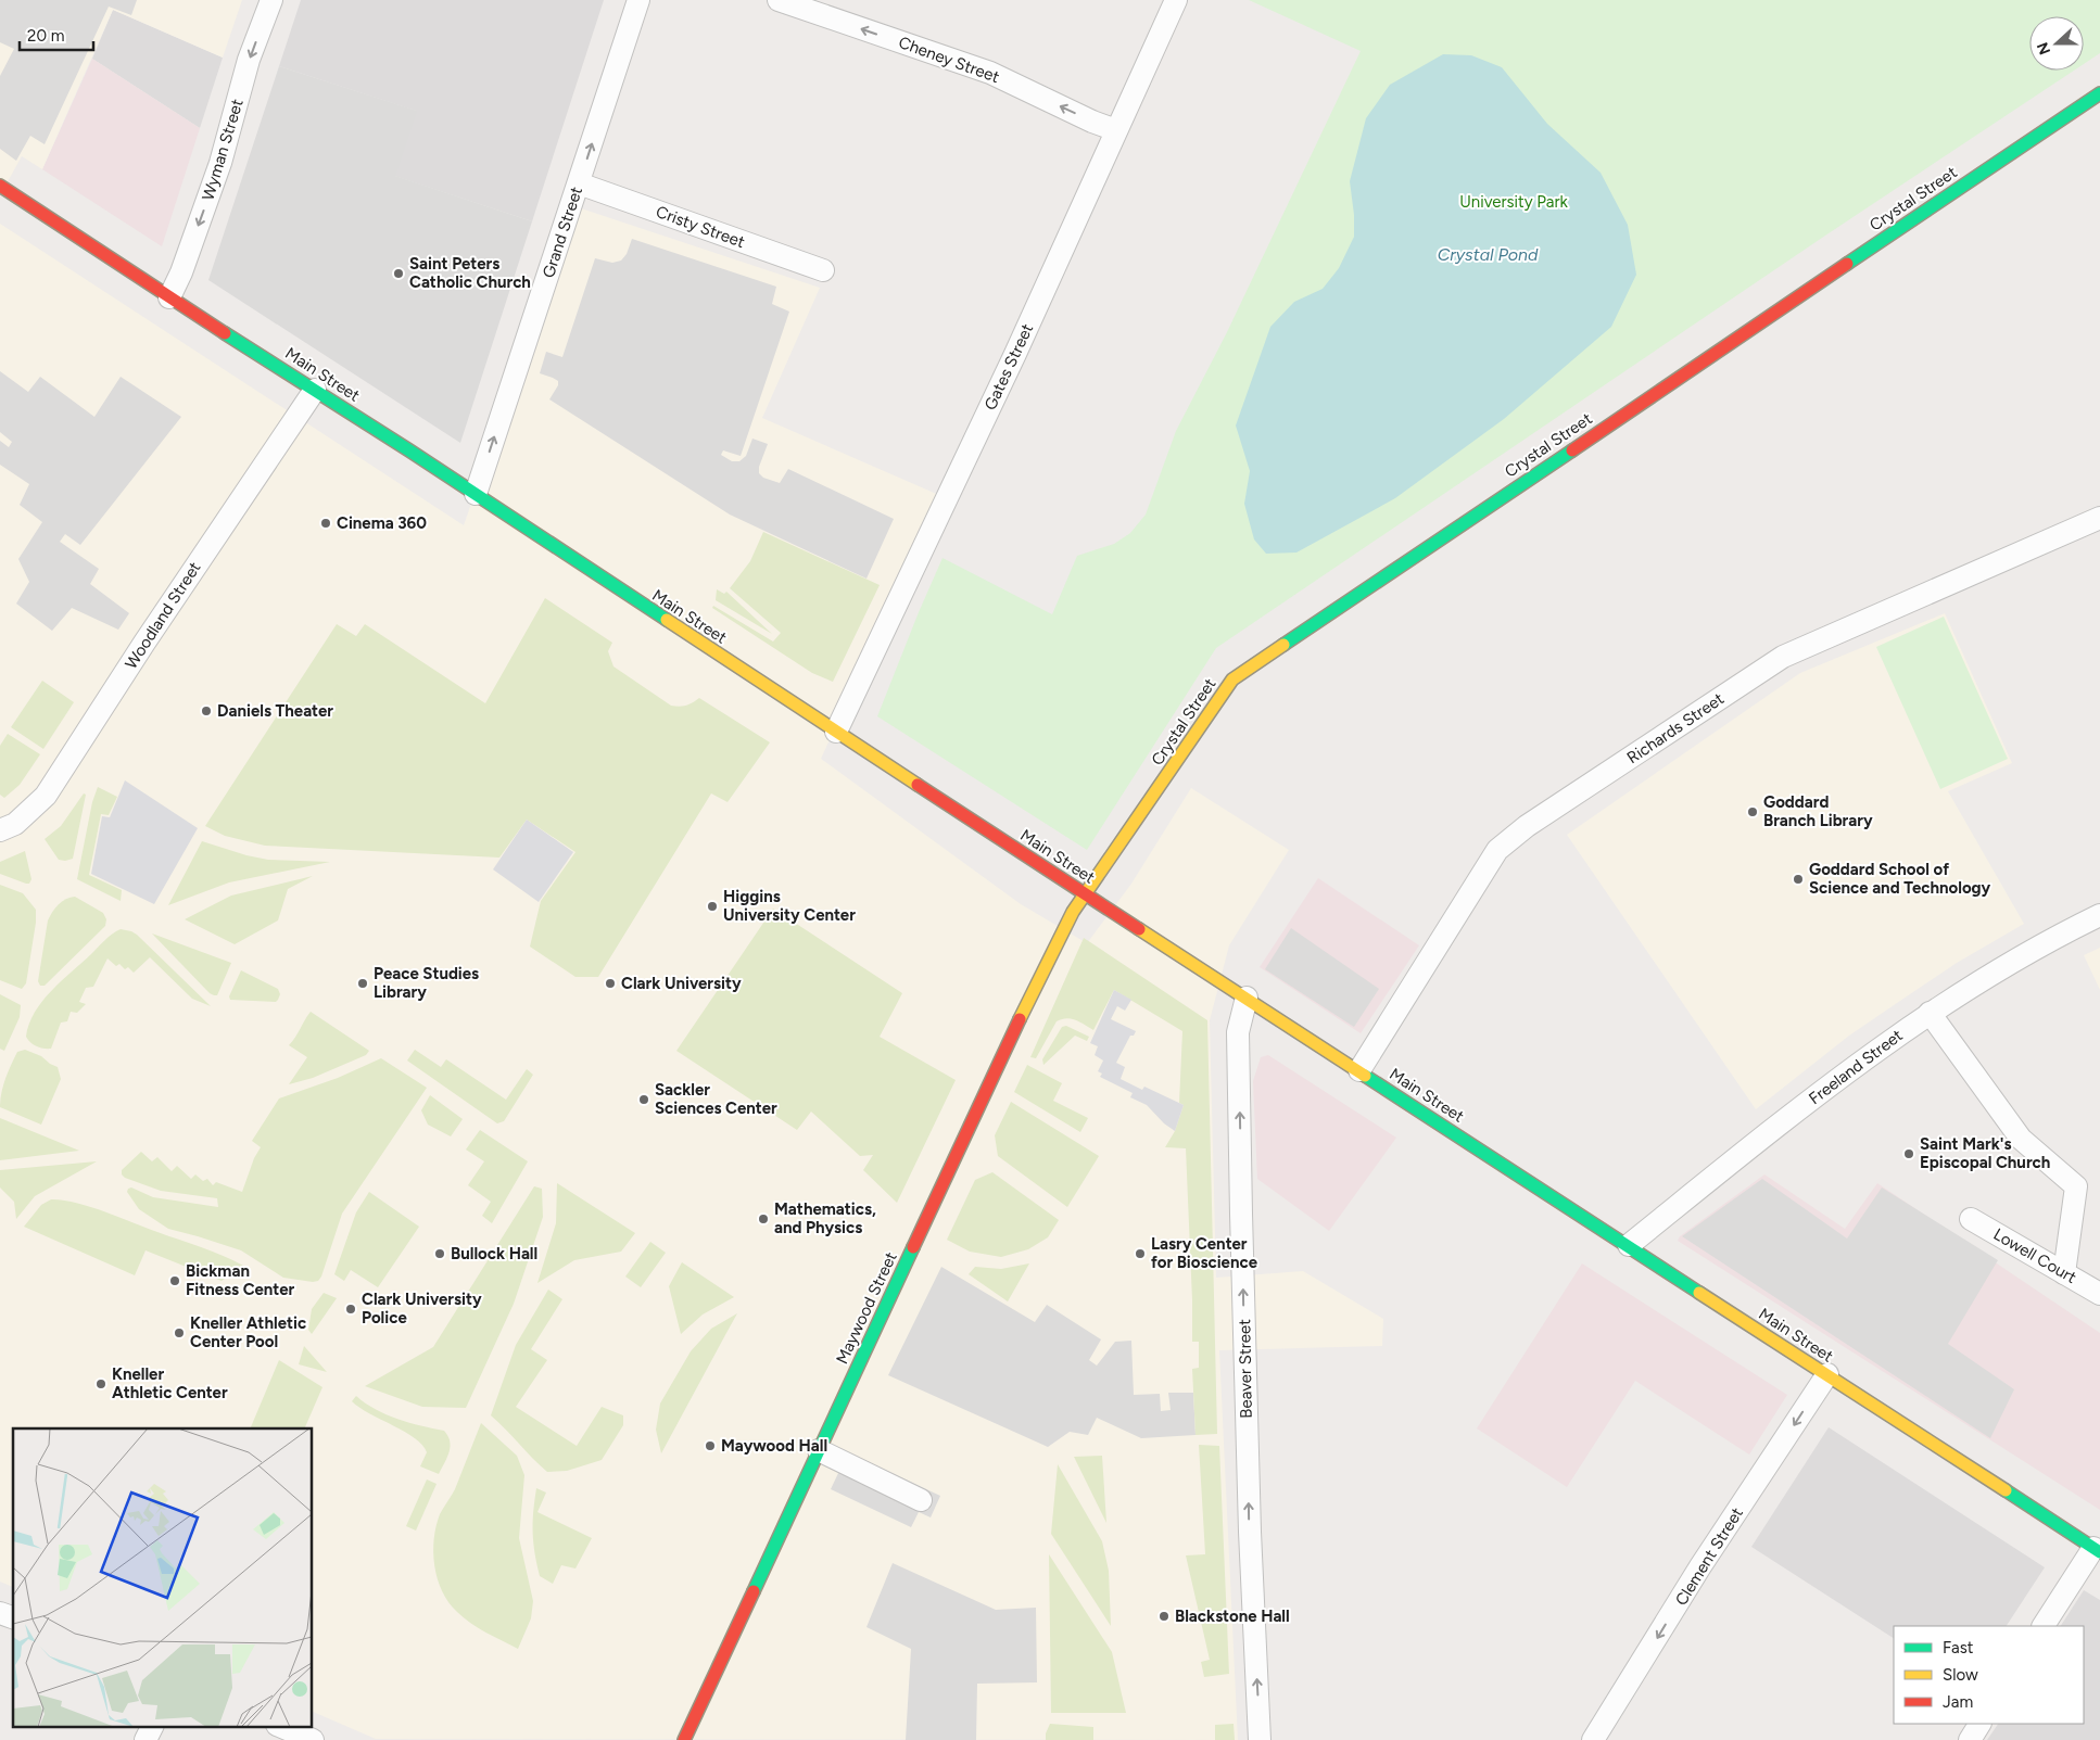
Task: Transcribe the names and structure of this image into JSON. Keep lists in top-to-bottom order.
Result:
{
  "streets": {
    "main road": ["Crystal Street", "Main Street", "Maywood Street"],
    "street": [
      "Cheney Street",
      "Wyman Street",
      "Cristy Street",
      "Grand Street",
      "Gates Street",
      "Woodland Street",
      "Richards Street",
      "Freeland Street",
      "Lowell Court",
      "Beaver Street",
      "Clement Street"
    ]
  },
  "crossings": [
    ["Cheney Street", "Gates Street"],
    ["Wyman Street", "Main Street"],
    ["Crystal Street", "Main Street"],
    ["Crystal Street", "Maywood Street"],
    ["Cristy Street", "Grand Street"],
    ["Grand Street", "Main Street"],
    ["Gates Street", "Main Street"],
    ["Main Street", "Woodland Street"],
    ["Main Street", "Richards Street"],
    ["Main Street", "Freeland Street"],
    ["Main Street", "Maywood Street"],
    ["Main Street", "Beaver Street"],
    ["Main Street", "Clement Street"]
  ],
  "one_way": [
    "Cheney Street",
    "Wyman Street",
    "Grand Street",
    "Beaver Street",
    "Clement Street"
  ],
  "water": ["Crystal Pond"],
  "parks": ["University Park"],
  "places": [
    "Saint Peters Catholic Church",
    "Cinema 360",
    "Daniels Theater",
    "Goddard Branch Library",
    "Goddard School of Science and Technology",
    "Higgins University Center",
    "Peace Studies Library",
    "Clark University",
    "Sackler Sciences Center",
    "Saint Mark's Episcopal Church",
    "Mathematics, and Physics",
    "Bullock Hall",
    "Lasry Center for Bioscience",
    "Bickman Fitness Center",
    "Clark University Police",
    "Kneller Athletic Center Pool",
    "Kneller Athletic Center",
    "Maywood Hall",
    "Blackstone Hall"
  ],
  "legend": ["Fast", "Slow", "Jam"],
  "scale_bar": "20 m",
  "north": "left"
}
